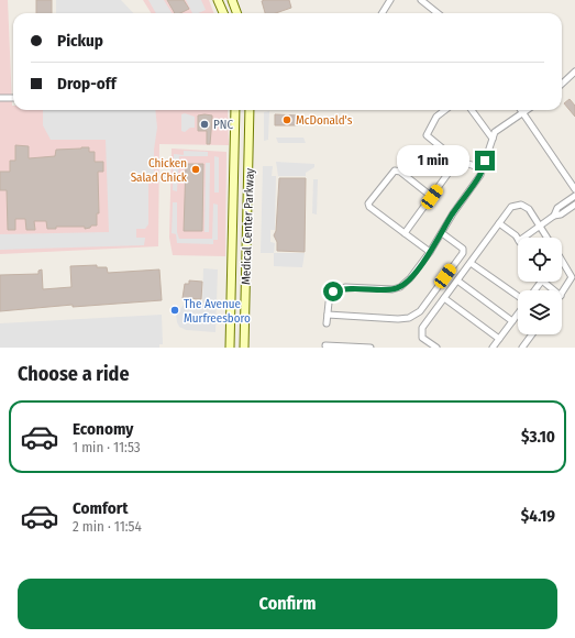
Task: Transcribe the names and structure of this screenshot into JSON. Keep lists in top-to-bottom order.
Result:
{
  "streets": {
    "main road": ["Medical Center Parkway"]
  },
  "places": [
    "McDonald's",
    "PNC",
    "Chicken Salad Chick",
    "The Avenue Murfreesboro"
  ],
  "page": {
    "banner": ["Pickup", "Drop-off"],
    "bubble": "1 min",
    "heading": "Choose a ride",
    "list": [
      {
        "name": "Economy",
        "note": "1 min · 11:53",
        "value": "$3.10"
      },
      {
        "name": "Comfort",
        "note": "2 min · 11:54",
        "value": "$4.19"
      }
    ],
    "buttons": "Confirm"
  }
}
